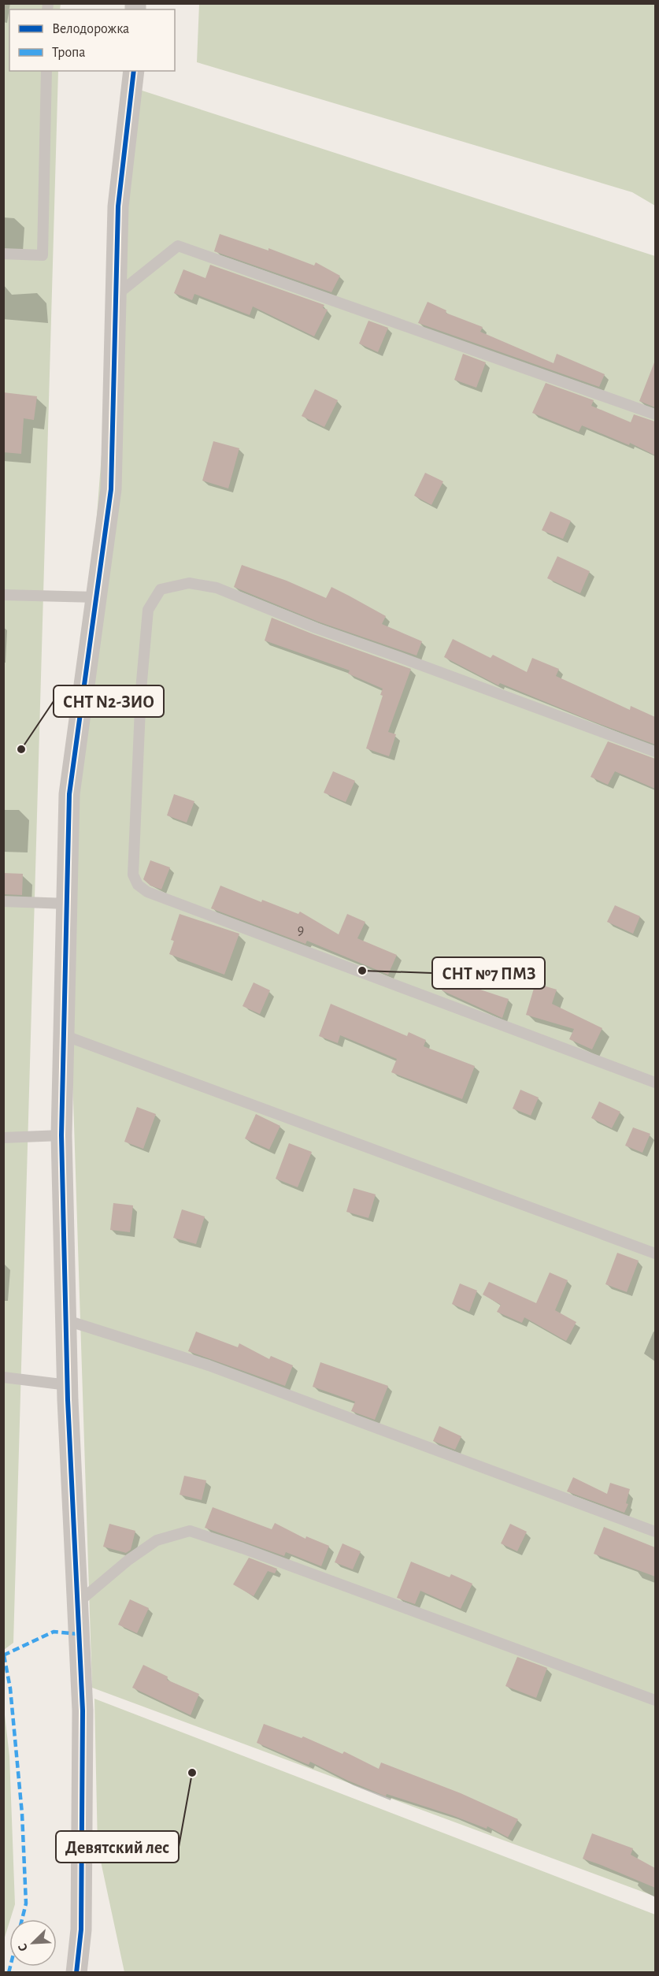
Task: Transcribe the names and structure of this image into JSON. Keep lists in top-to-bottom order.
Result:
{
  "places": ["СНТ N2-ЗИО", "СНТ №7 ПМЗ", "Девятский лес"],
  "house_numbers": ["9"],
  "legend": ["Велодорожка", "Тропа"],
  "north": "bottom left"
}
